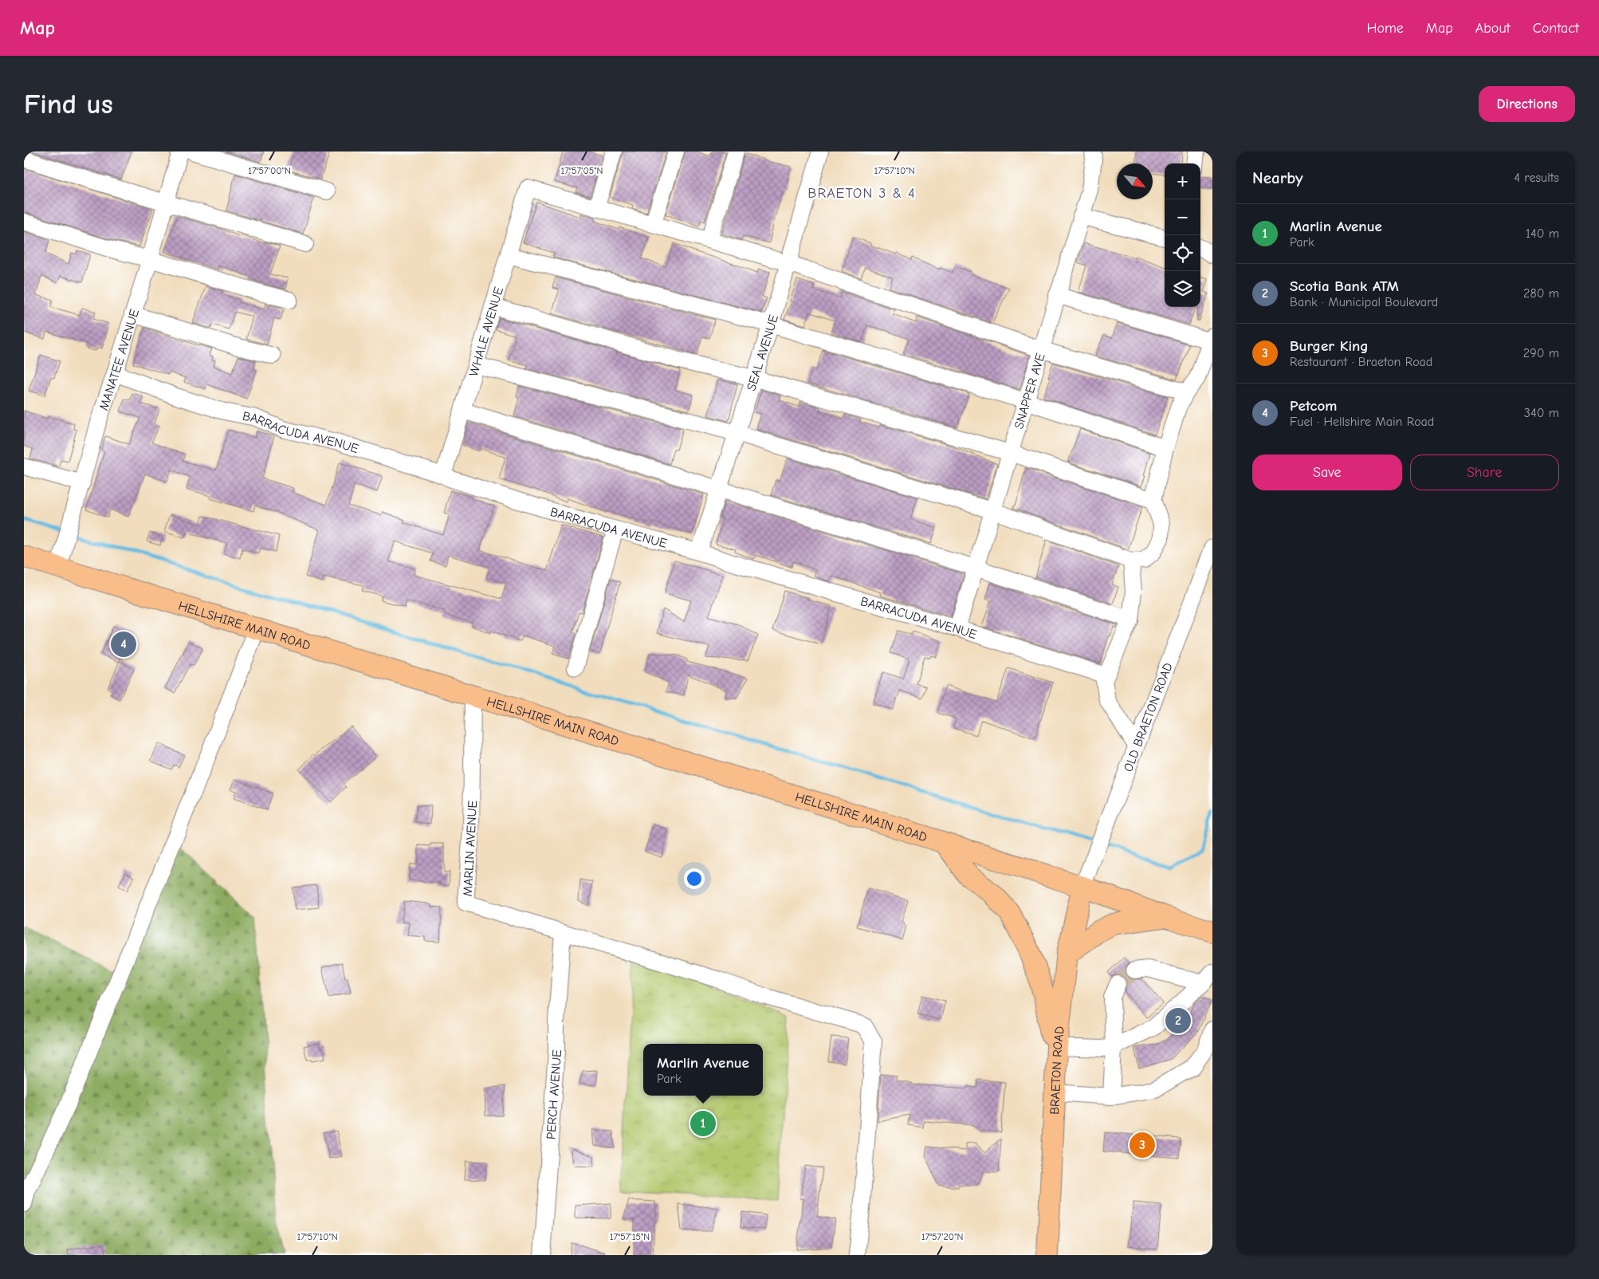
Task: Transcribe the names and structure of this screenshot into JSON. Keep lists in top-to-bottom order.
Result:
{
  "streets": {
    "main road": ["HELLSHIRE MAIN ROAD", "BRAETON ROAD"],
    "street": [
      "WHALE AVENUE",
      "SEAL AVENUE",
      "MANATEE AVENUE",
      "SNAPPER AVE",
      "BARRACUDA AVENUE",
      "OLD BRAETON ROAD",
      "MARLIN AVENUE",
      "PERCH AVENUE"
    ]
  },
  "crossings": [
    ["WHALE AVENUE", "BARRACUDA AVENUE"],
    ["SEAL AVENUE", "BARRACUDA AVENUE"],
    ["MANATEE AVENUE", "BARRACUDA AVENUE"],
    ["MANATEE AVENUE", "HELLSHIRE MAIN ROAD"],
    ["SNAPPER AVE", "BARRACUDA AVENUE"],
    ["HELLSHIRE MAIN ROAD", "OLD BRAETON ROAD"],
    ["HELLSHIRE MAIN ROAD", "MARLIN AVENUE"],
    ["HELLSHIRE MAIN ROAD", "BRAETON ROAD"],
    ["OLD BRAETON ROAD", "BRAETON ROAD"],
    ["MARLIN AVENUE", "PERCH AVENUE"]
  ],
  "districts": ["BRAETON 3 & 4"],
  "north": "bottom right",
  "page": {
    "header": "Map",
    "nav": [
      "Home",
      "Map",
      "About",
      "Contact"
    ],
    "buttons": [
      "Directions",
      ["Save", "Share"]
    ],
    "title": "Find us",
    "heading": ["Nearby", "4 results"],
    "map_buttons": ["+", "−"],
    "list": [
      {
        "mark": "1",
        "name": "Marlin Avenue",
        "note": "Park",
        "value": "140 m"
      },
      {
        "mark": "2",
        "name": "Scotia Bank ATM",
        "note": "Bank · Municipal Boulevard",
        "value": "280 m"
      },
      {
        "mark": "3",
        "name": "Burger King",
        "note": "Restaurant · Braeton Road",
        "value": "290 m"
      },
      {
        "mark": "4",
        "name": "Petcom",
        "note": "Fuel · Hellshire Main Road",
        "value": "340 m"
      }
    ],
    "pins": [
      "4",
      "2",
      "1",
      "3"
    ],
    "popup": ["Marlin Avenue", "Park"]
  },
  "coordinates": [
    "17°57'00\"N",
    "17°57'05\"N",
    "17°57'10\"N",
    "17°57'15\"N",
    "17°57'20\"N"
  ]
}
